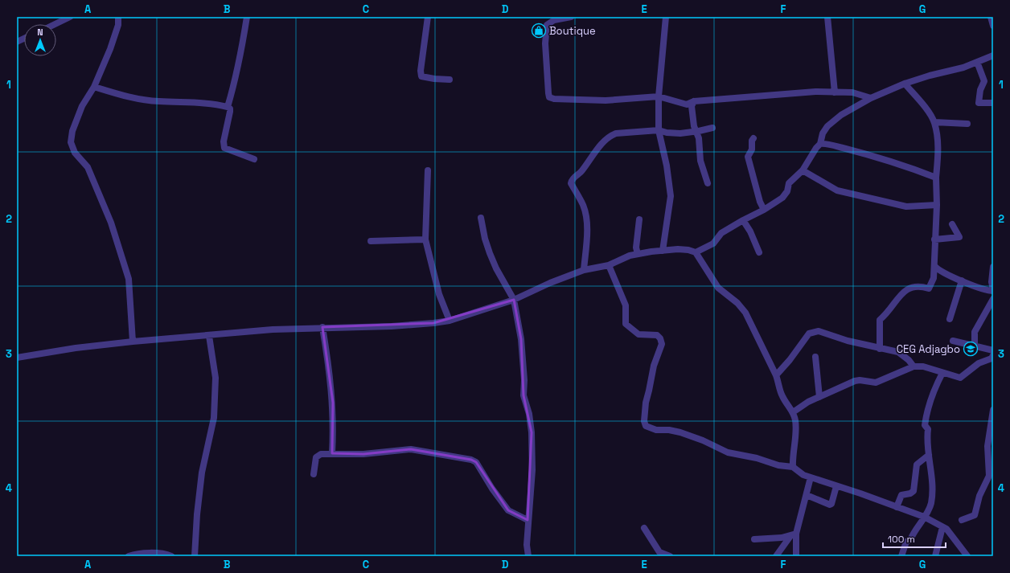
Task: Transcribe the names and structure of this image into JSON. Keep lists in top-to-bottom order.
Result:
{
  "places": {
    "shop": ["Boutique"],
    "school or university": ["CEG Adjagbo"]
  },
  "scale_bar": "100 m",
  "north": "top",
  "grid": {
    "columns": [
      "A",
      "B",
      "C",
      "D",
      "E",
      "F",
      "G"
    ],
    "rows": [
      "1",
      "2",
      "3",
      "4"
    ]
  }
}
